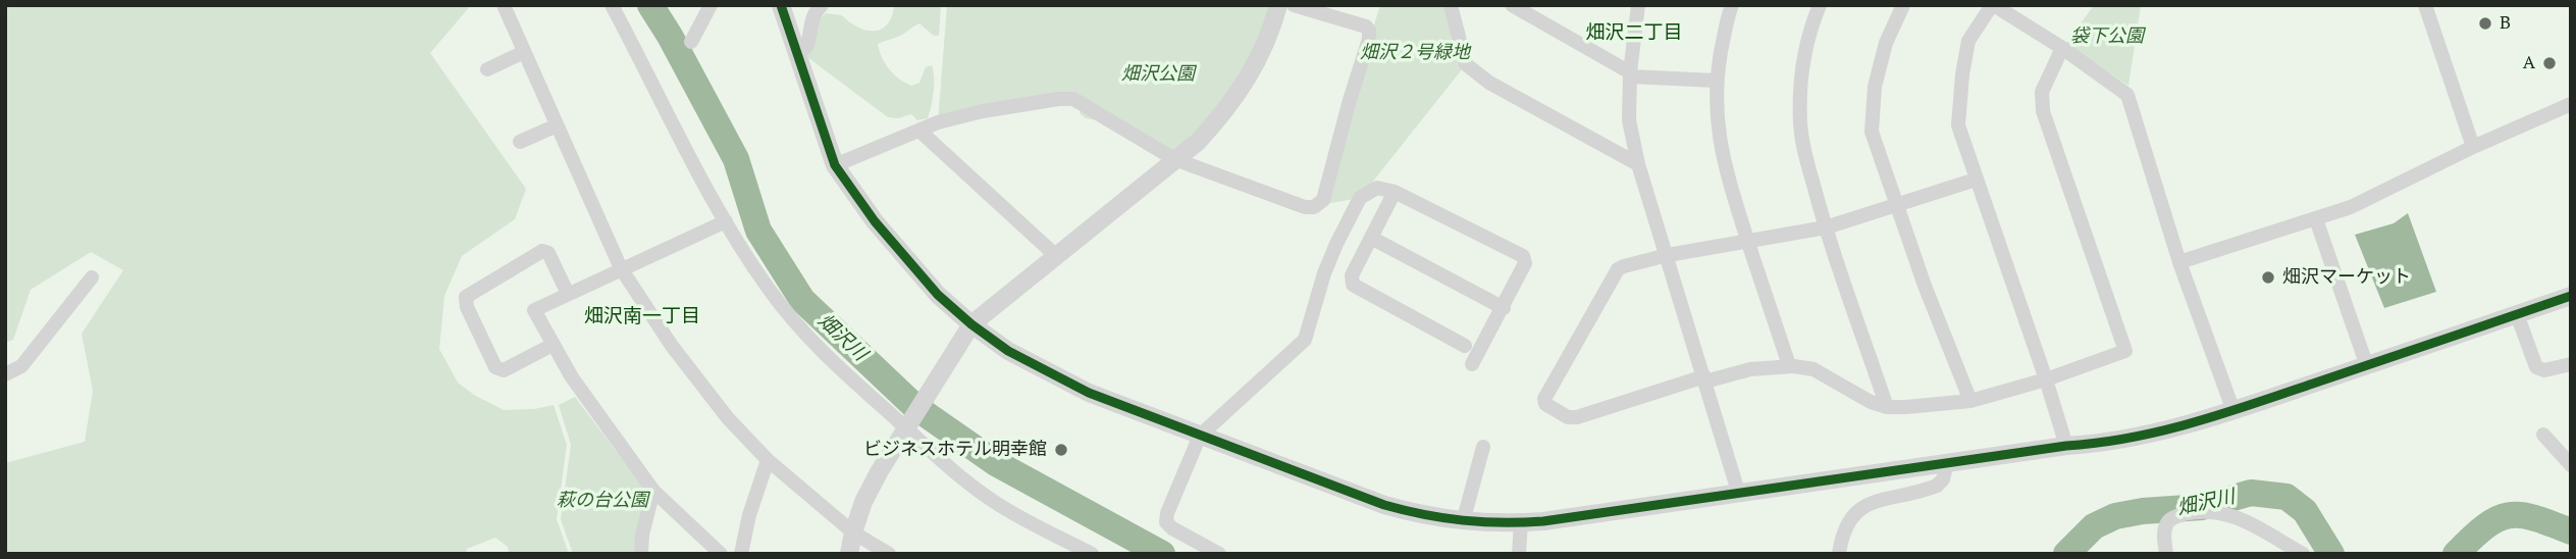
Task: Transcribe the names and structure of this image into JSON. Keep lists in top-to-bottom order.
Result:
{
  "districts": ["畑沢二丁目", "畑沢南一丁目"],
  "water": ["畑沢川"],
  "parks": [
    "袋下公園",
    "畑沢２号緑地",
    "畑沢公園",
    "萩の台公園"
  ],
  "places": [
    "B",
    "A",
    "畑沢マーケット",
    "ビジネスホテル明幸館"
  ]
}
